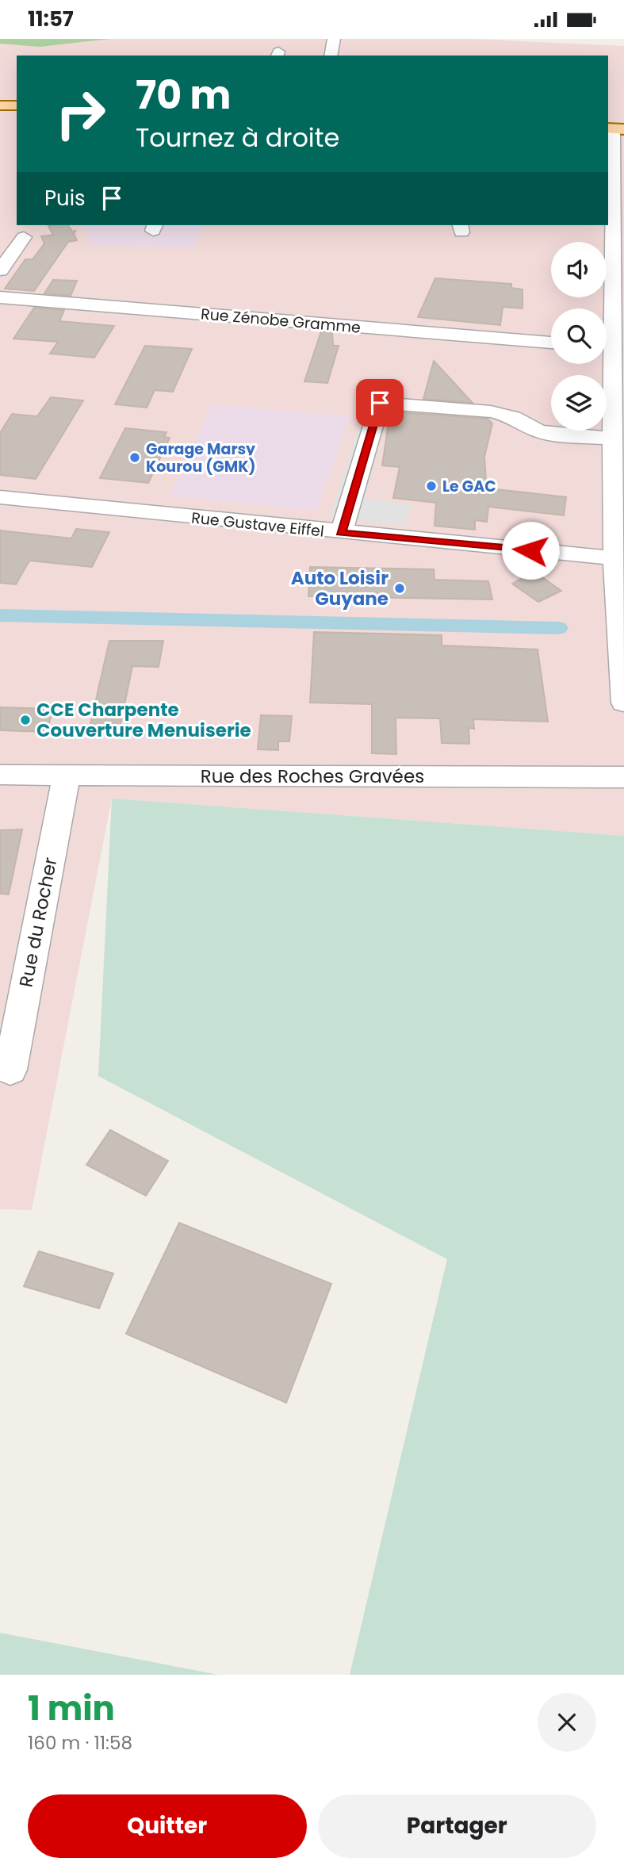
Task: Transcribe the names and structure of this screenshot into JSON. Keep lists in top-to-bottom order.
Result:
{
  "streets": {
    "street": [
      "Rue Zénobe Gramme",
      "Rue Gustave Eiffel",
      "Rue des Roches Gravées",
      "Rue du Rocher"
    ]
  },
  "crossings": [
    ["Rue des Roches Gravées", "Rue du Rocher"]
  ],
  "places": [
    "Garage Marsy Kourou (GMK)",
    "Le GAC",
    "Auto Loisir Guyane",
    "CCE Charpente Couverture Menuiserie"
  ],
  "page": {
    "status": "11:57",
    "turn": ["70 m", "Tournez à droite"],
    "then": "Puis",
    "heading": ["1 min", "160 m · 11:58"],
    "buttons": ["Quitter", "Partager"]
  }
}
